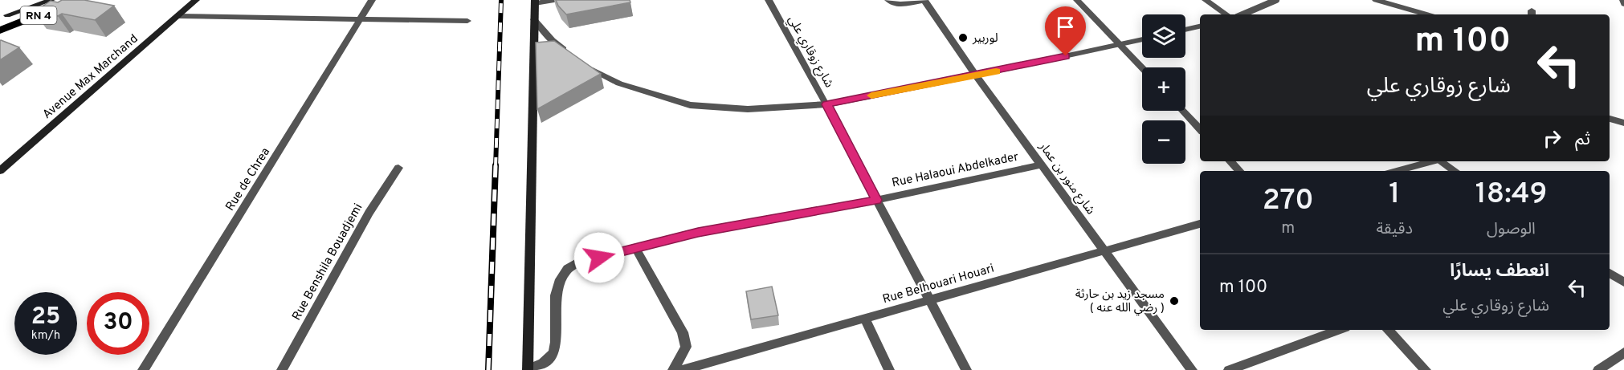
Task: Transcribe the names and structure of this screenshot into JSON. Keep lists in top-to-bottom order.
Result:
{
  "streets": {
    "highway": ["RN 4"],
    "main road": ["Avenue Max Marchand"],
    "street": [
      "شارع زوقاري علي",
      "Rue Halaoui Abdelkader",
      "شارع منور بن عمار",
      "Rue de Chrea",
      "Rue Benshila Bouadjemi",
      "Rue Belhouari Houari"
    ]
  },
  "crossings": [
    ["شارع زوقاري علي", "Rue Halaoui Abdelkader"],
    ["شارع زوقاري علي", "Rue Belhouari Houari"],
    ["Rue Halaoui Abdelkader", "شارع منور بن عمار"],
    ["شارع منور بن عمار", "Rue Belhouari Houari"]
  ],
  "places": ["لوربير", "مسجد زيد بن حارثة ( رضي الله عنه )"],
  "page": {
    "map_buttons": ["+", "−"],
    "turn": ["100 m", "شارع زوقاري علي"],
    "then": "ثم",
    "eta": [
      "18:49",
      "الوصول",
      "1",
      "دقيقة",
      "270",
      "m"
    ],
    "list": [
      {
        "name": "انعطف يسارًا",
        "note": "شارع زوقاري علي",
        "value": "100 m"
      }
    ],
    "speed": "25 km/h",
    "limit": "30"
  }
}
